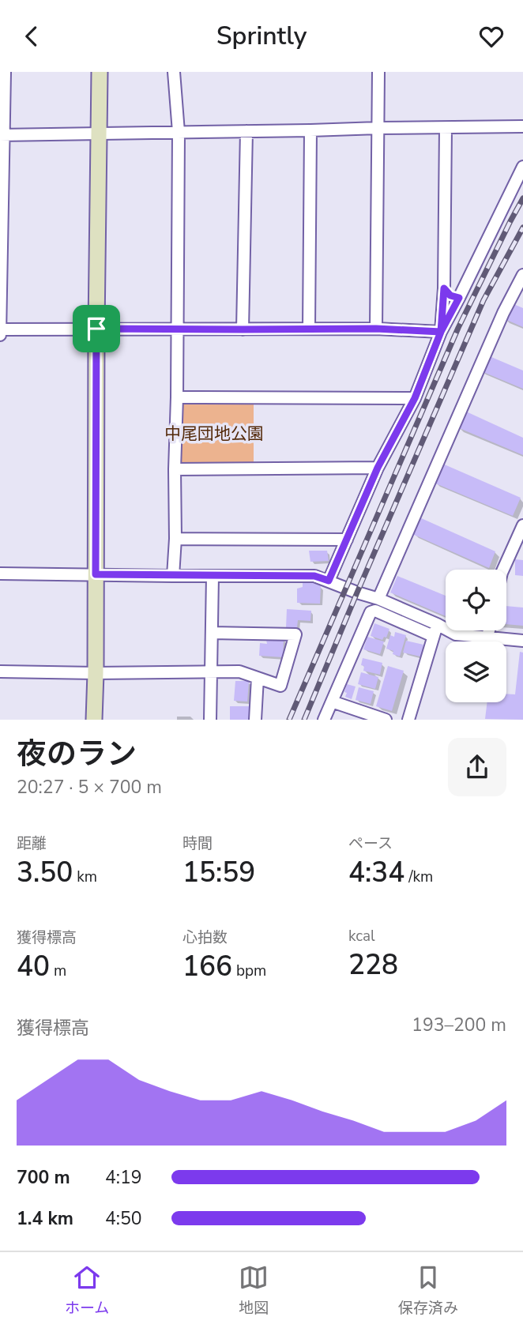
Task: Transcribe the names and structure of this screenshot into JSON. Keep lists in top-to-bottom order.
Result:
{
  "parks": ["中尾団地公園"],
  "page": {
    "header": "Sprintly",
    "heading": ["夜のラン", "20:27 · 5 × 700 m"],
    "stats": [
      ["距離", "3.50 km"],
      ["時間", "15:59"],
      ["ペース", "4:34 /km"],
      ["獲得標高", "40 m"],
      ["心拍数", "166 bpm"],
      ["kcal", "228"]
    ],
    "chart": ["獲得標高", "193–200 m"],
    "list": [
      {
        "name": "700 m",
        "note": "4:19"
      },
      {
        "name": "1.4 km",
        "note": "4:50"
      }
    ],
    "tabs": ["ホーム", "地図", "保存済み"]
  }
}
